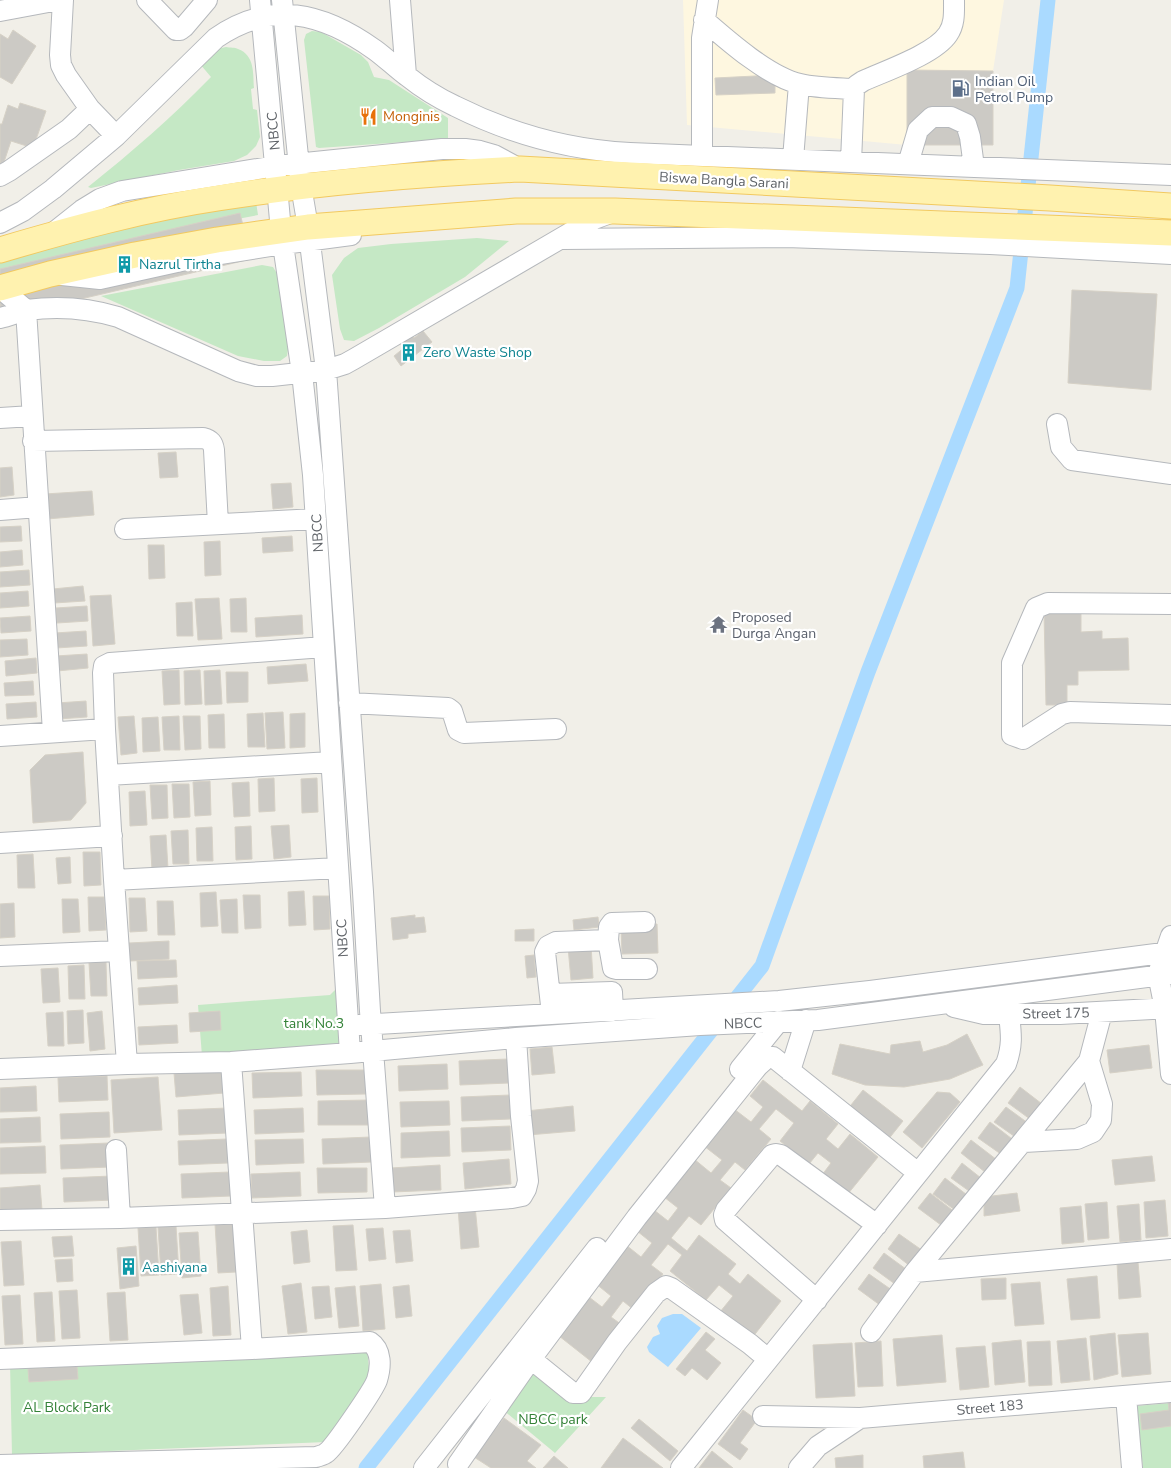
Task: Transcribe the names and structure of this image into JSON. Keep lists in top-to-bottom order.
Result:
{
  "streets": {
    "main road": ["Biswa Bangla Sarani"],
    "street": ["NBCC", "Street 175", "Street 183"]
  },
  "crossings": [
    ["NBCC", "Biswa Bangla Sarani"],
    ["NBCC", "Street 175"]
  ],
  "parks": ["tank No.3", "AL Block Park", "NBCC park"],
  "places": {
    "fuel station": ["Indian Oil Petrol Pump"],
    "restaurant": ["Monginis"],
    "building": ["Nazrul Tirtha", "Zero Waste Shop", "Aashiyana"],
    "temple": ["Proposed Durga Angan"]
  }
}
